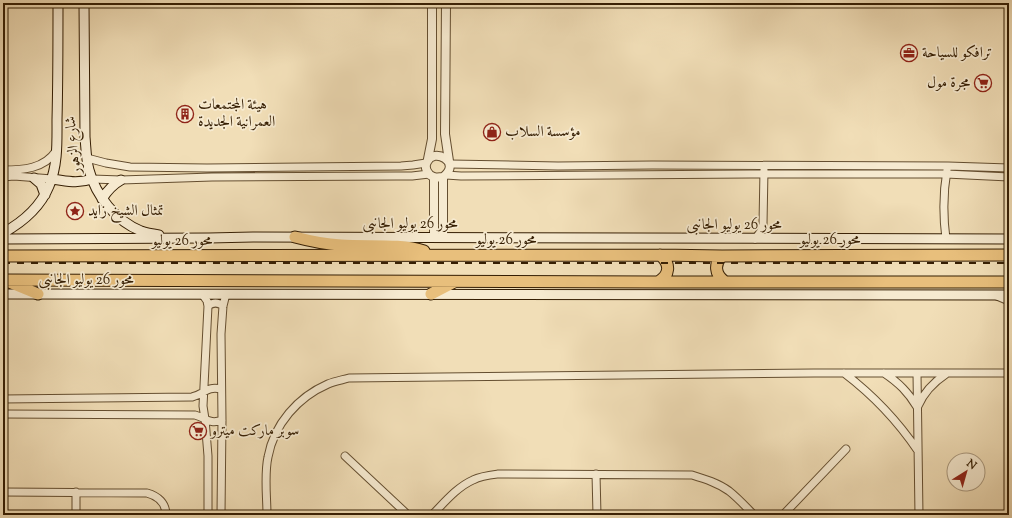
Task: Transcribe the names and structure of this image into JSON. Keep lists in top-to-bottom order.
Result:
{
  "streets": {
    "highway": ["محور 26 يوليو"],
    "main road": ["شارع الزهور", "محور 26 يوليو الجانبى"]
  },
  "crossings": [
    ["شارع الزهور", "محور 26 يوليو الجانبى"]
  ],
  "places": {
    "office": ["ترافكو للسياحة"],
    "supermarket": ["مجرة مول", "سوبر ماركت ميترو"],
    "building": ["هيئة المجتمعات العمرانية الجديدة"],
    "shop": ["مؤسسة السلاب"],
    "place": ["تمثال الشيخ زايد"]
  },
  "north": "top right"
}
